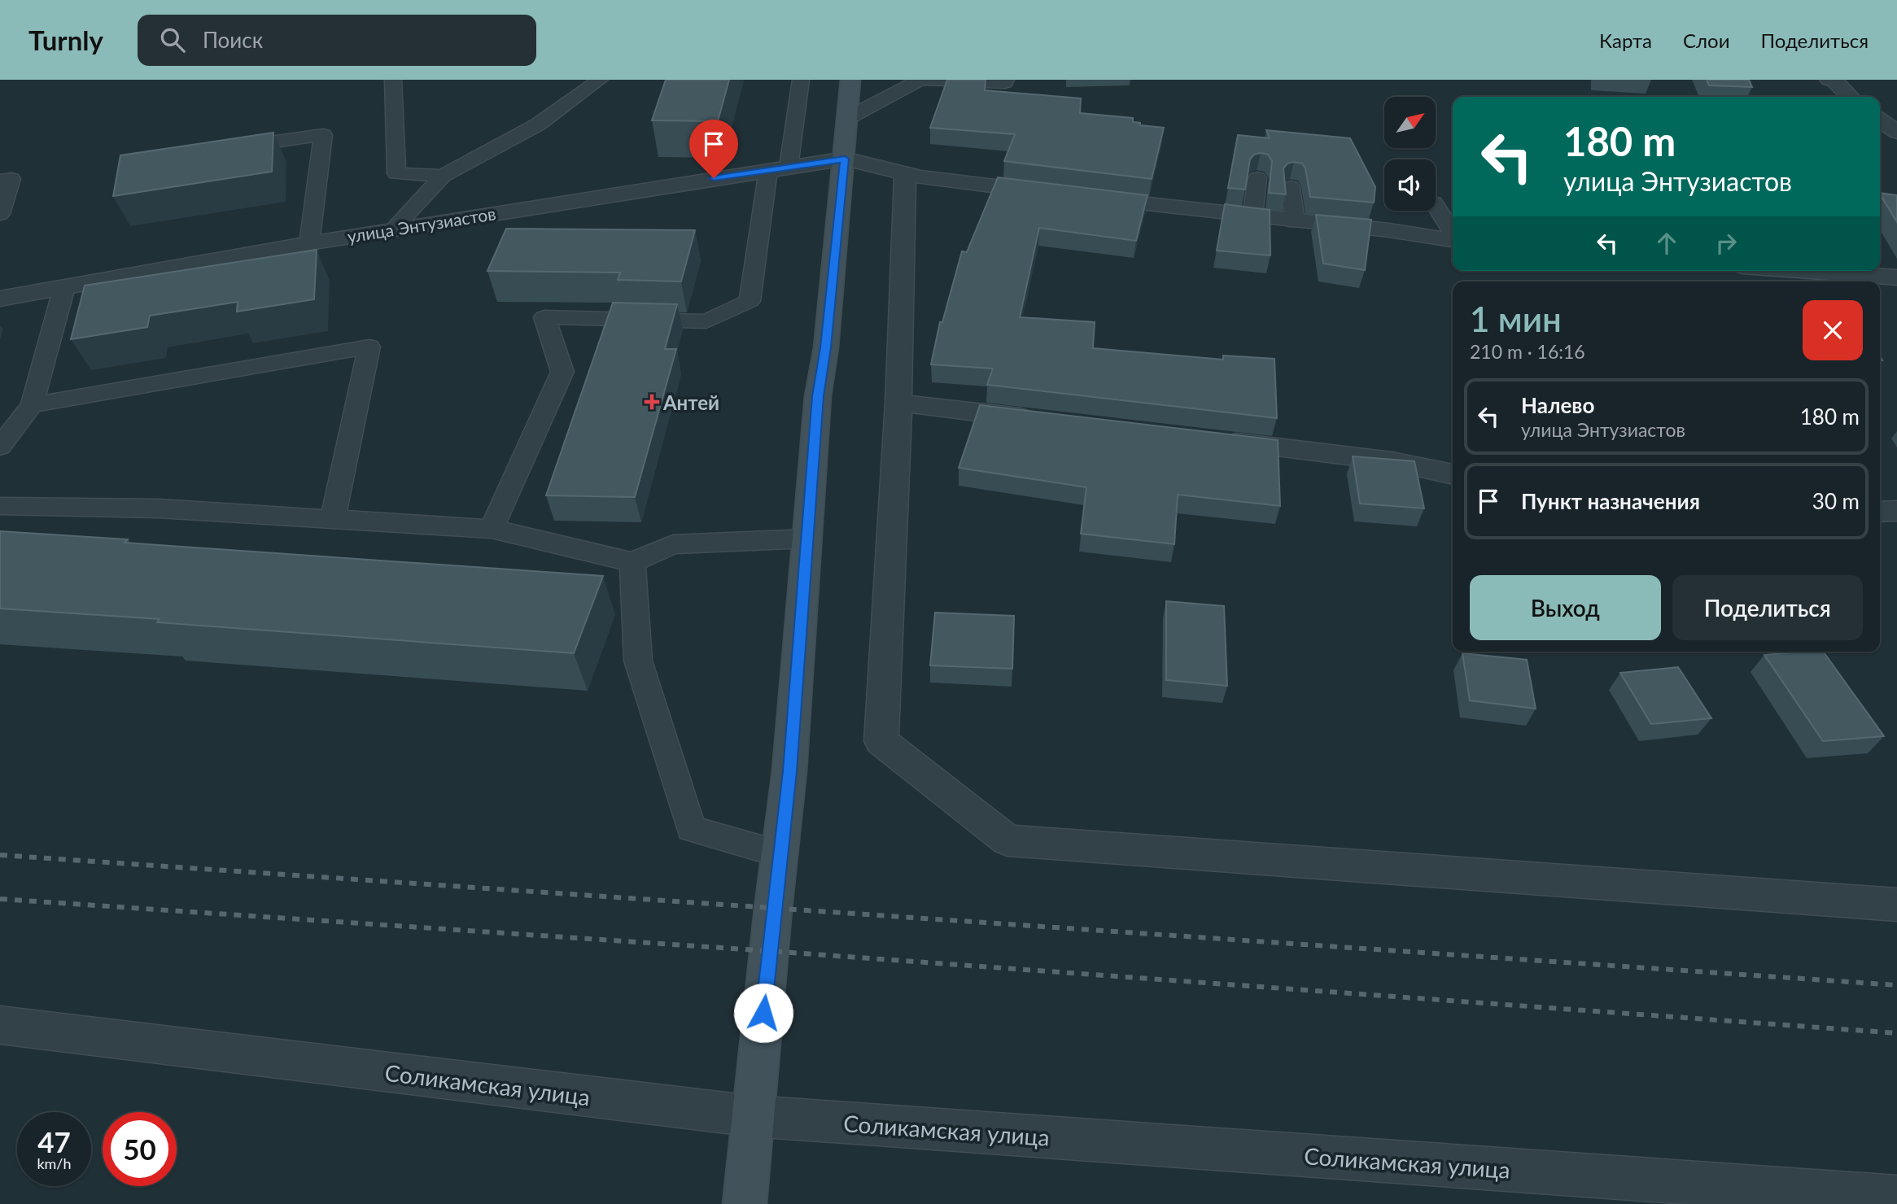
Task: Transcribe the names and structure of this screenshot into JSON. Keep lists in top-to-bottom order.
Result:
{
  "streets": {
    "street": ["улица Энтузиастов", "Соликамская улица"]
  },
  "places": {
    "health": ["Антей"]
  },
  "north": "top right",
  "page": {
    "header": "Turnly",
    "search": "Поиск",
    "nav": ["Карта", "Слои", "Поделиться"],
    "turn": ["180 m", "улица Энтузиастов"],
    "heading": ["1 мин", "210 m · 16:16"],
    "list": [
      {
        "name": "Налево",
        "note": "улица Энтузиастов",
        "value": "180 m"
      },
      {
        "name": "Пункт назначения",
        "value": "30 m"
      }
    ],
    "buttons": ["Выход", "Поделиться"],
    "speed": "47 km/h",
    "limit": "50"
  }
}
